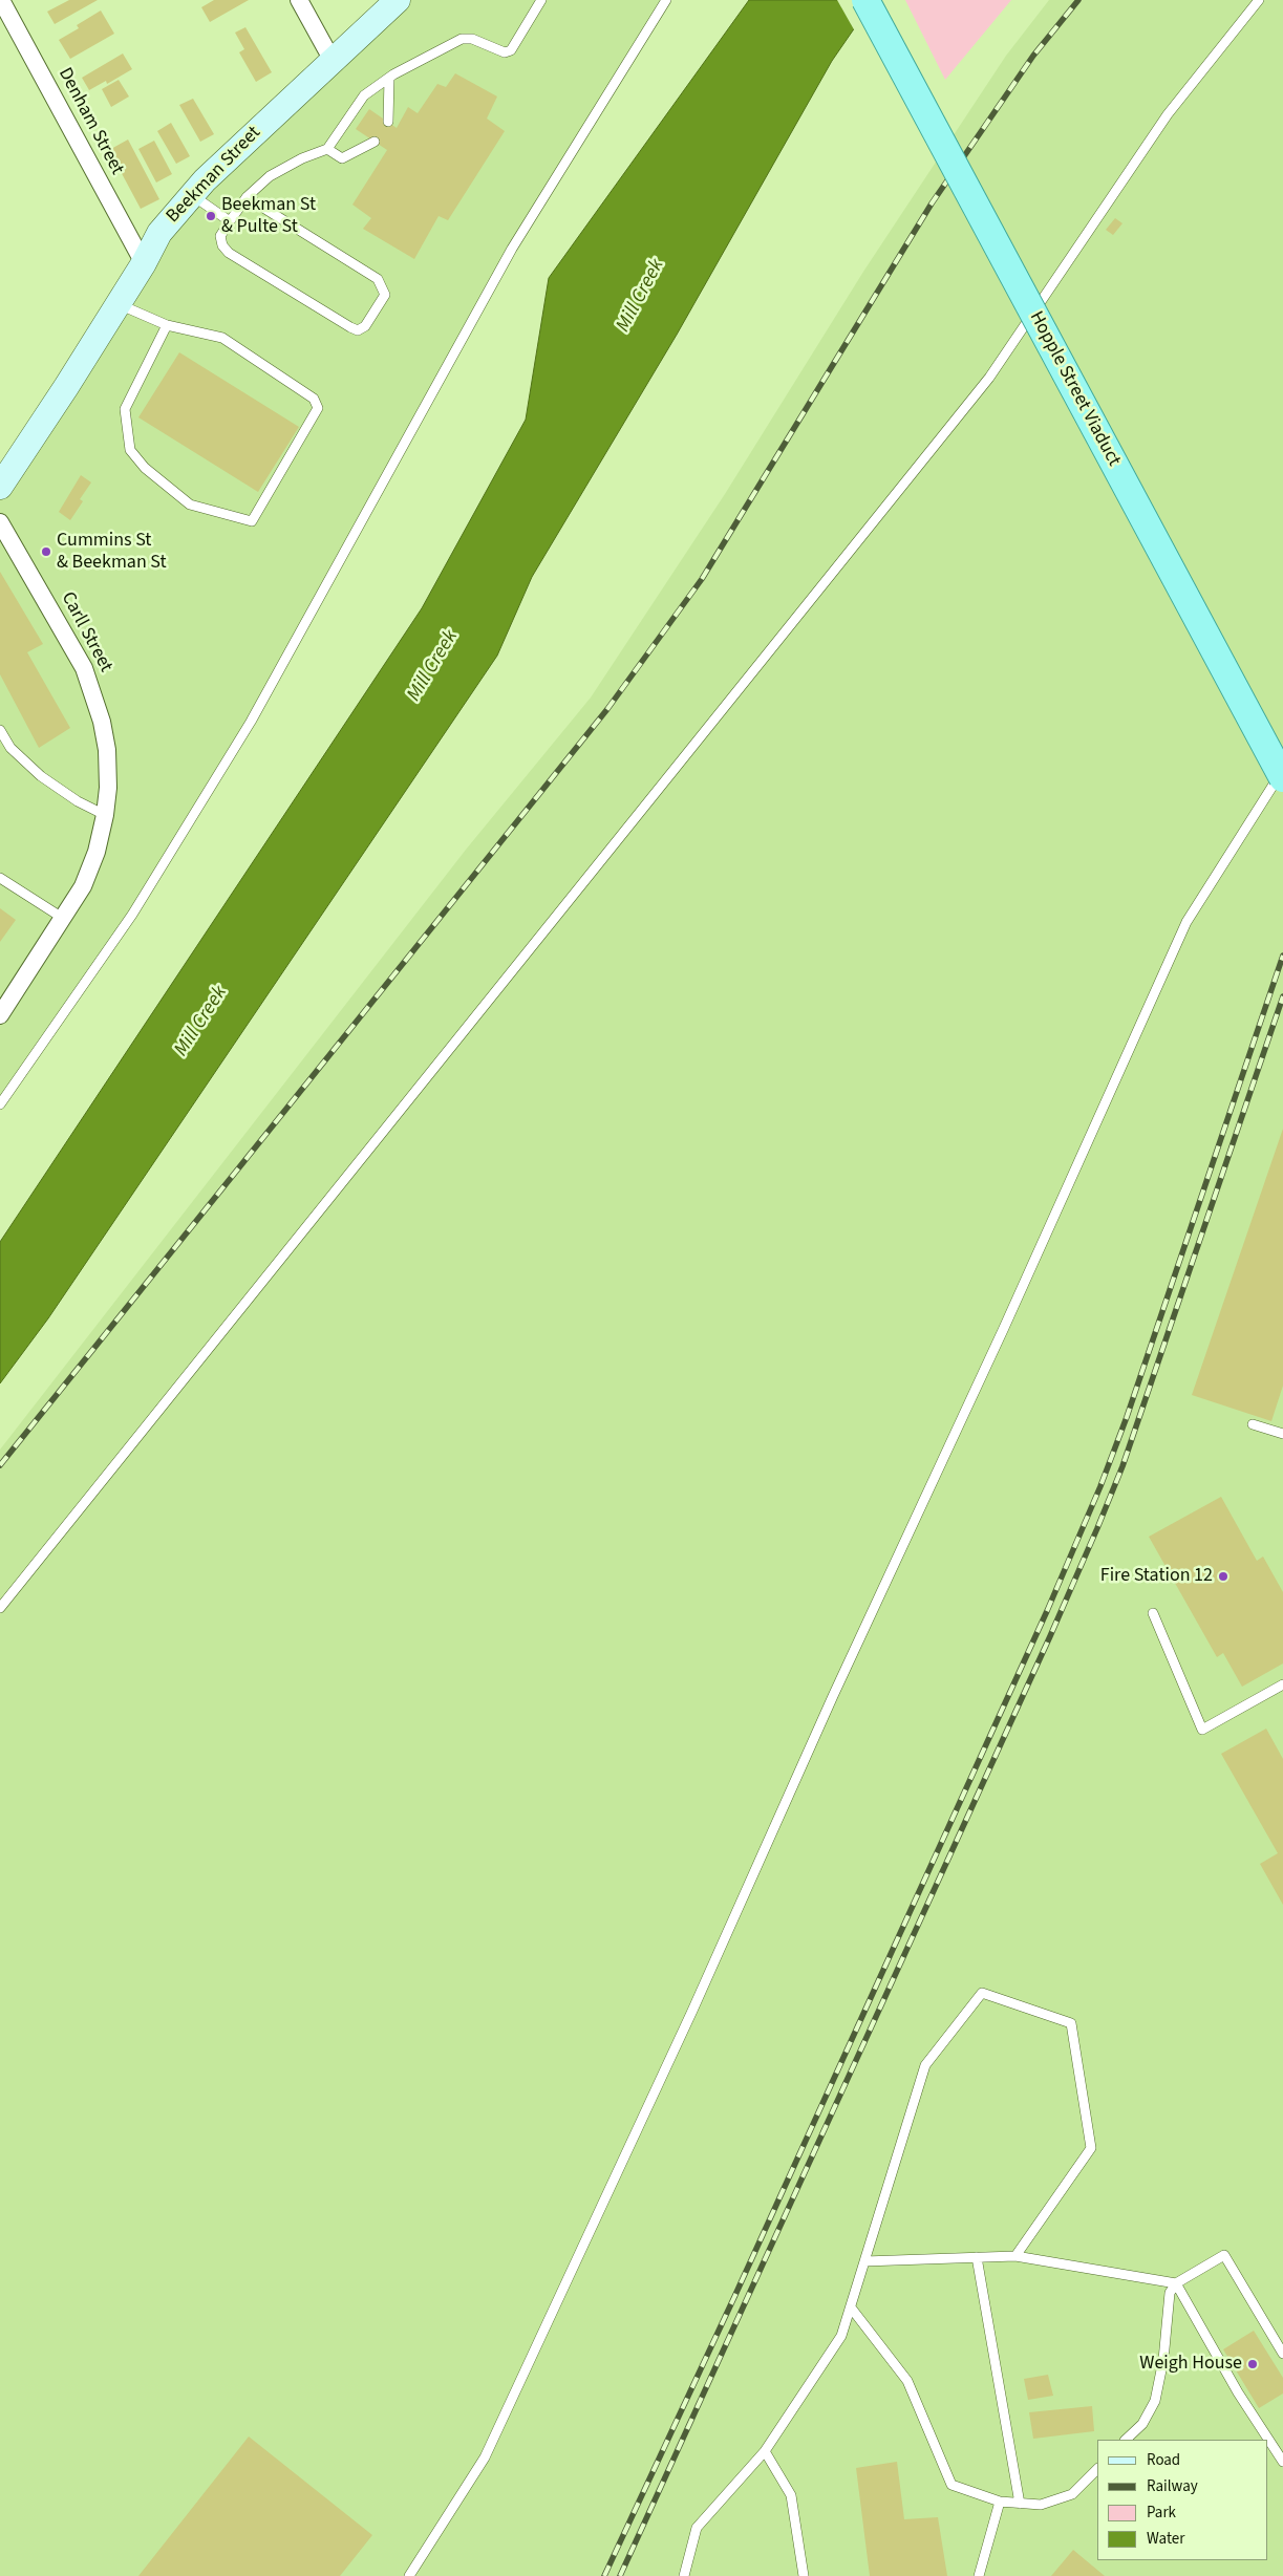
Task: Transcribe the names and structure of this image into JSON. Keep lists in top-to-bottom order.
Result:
{
  "streets": {
    "main road": ["Beekman Street", "Hopple Street Viaduct"],
    "street": ["Denham Street", "Carll Street"]
  },
  "crossings": [
    ["Denham Street", "Beekman Street"]
  ],
  "water": ["Mill Creek"],
  "places": [
    "Beekman St & Pulte St",
    "Cummins St & Beekman St",
    "Fire Station 12",
    "Weigh House"
  ],
  "legend": [
    "Road",
    "Railway",
    "Park",
    "Water"
  ]
}
